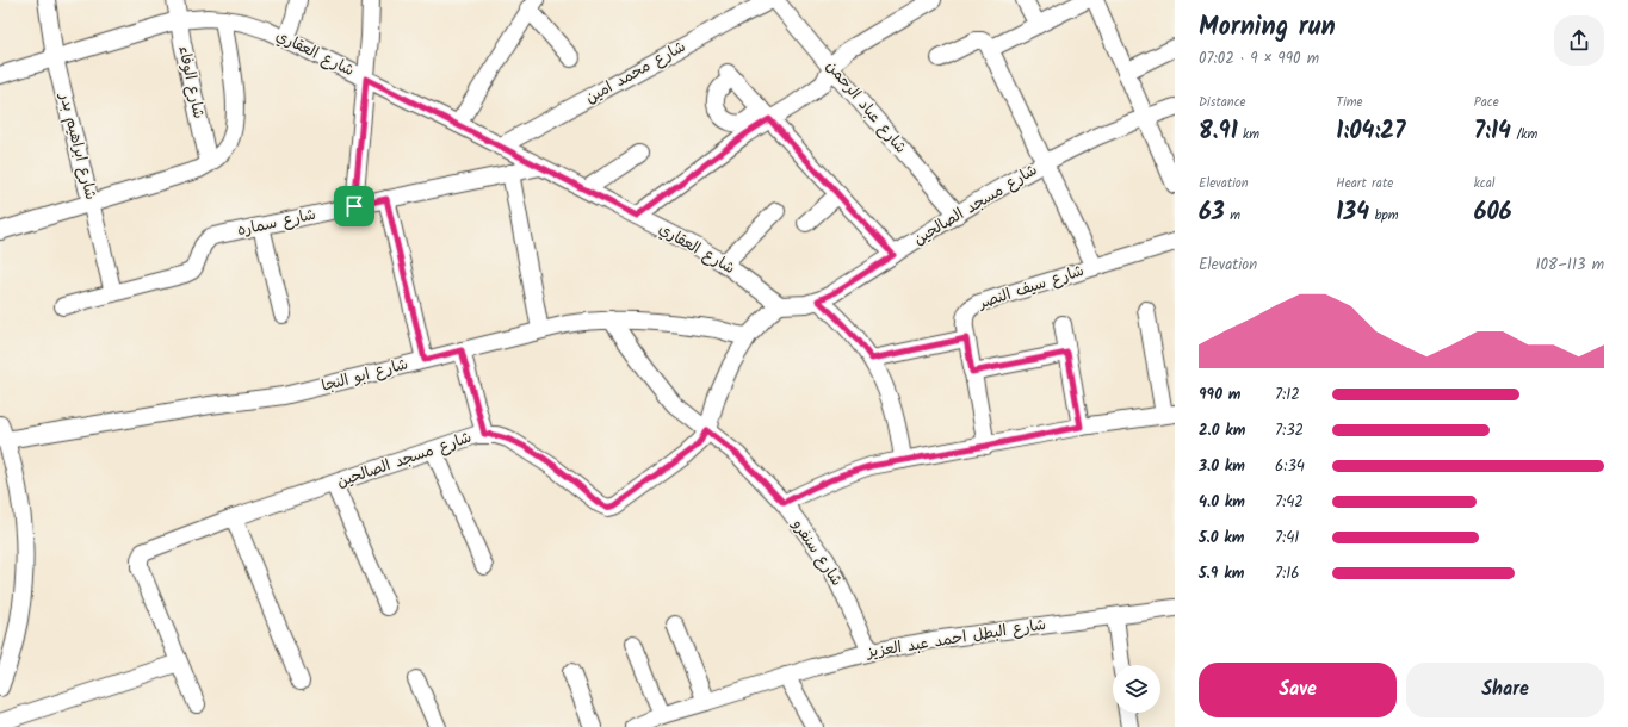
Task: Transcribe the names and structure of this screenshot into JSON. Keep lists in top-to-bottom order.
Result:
{
  "streets": {
    "street": [
      "شارع العقاري",
      "شارع محمد امين",
      "شارع الوفاء",
      "شارع عباد الرحمن",
      "شارع ابراهيم بدر",
      "شارع مسجد الصالحين",
      "شارع سماره",
      "شارع سيف النصر",
      "شارع ابو النجا",
      "شارع سنفرو",
      "شارع البطل احمد عبد العزيز"
    ]
  },
  "crossings": [
    ["شارع العقاري", "شارع محمد امين"],
    ["شارع العقاري", "شارع الوفاء"],
    ["شارع العقاري", "شارع ابراهيم بدر"],
    ["شارع العقاري", "شارع مسجد الصالحين"],
    ["شارع العقاري", "شارع سماره"],
    ["شارع محمد امين", "شارع عباد الرحمن"],
    ["شارع عباد الرحمن", "شارع مسجد الصالحين"],
    ["شارع ابراهيم بدر", "شارع سماره"],
    ["شارع مسجد الصالحين", "شارع ابو النجا"],
    ["شارع مسجد الصالحين", "شارع سنفرو"],
    ["شارع ابو النجا", "شارع سنفرو"],
    ["شارع سنفرو", "شارع البطل احمد عبد العزيز"]
  ],
  "page": {
    "heading": ["Morning run", "07:02 · 9 × 990 m"],
    "stats": [
      ["Distance", "8.91 km"],
      ["Time", "1:04:27"],
      ["Pace", "7:14 /km"],
      ["Elevation", "63 m"],
      ["Heart rate", "134 bpm"],
      ["kcal", "606"]
    ],
    "chart": ["Elevation", "108–113 m"],
    "list": [
      {
        "name": "990 m",
        "note": "7:12"
      },
      {
        "name": "2.0 km",
        "note": "7:32"
      },
      {
        "name": "3.0 km",
        "note": "6:34"
      },
      {
        "name": "4.0 km",
        "note": "7:42"
      },
      {
        "name": "5.0 km",
        "note": "7:41"
      },
      {
        "name": "5.9 km",
        "note": "7:16"
      }
    ],
    "buttons": ["Save", "Share"]
  }
}
